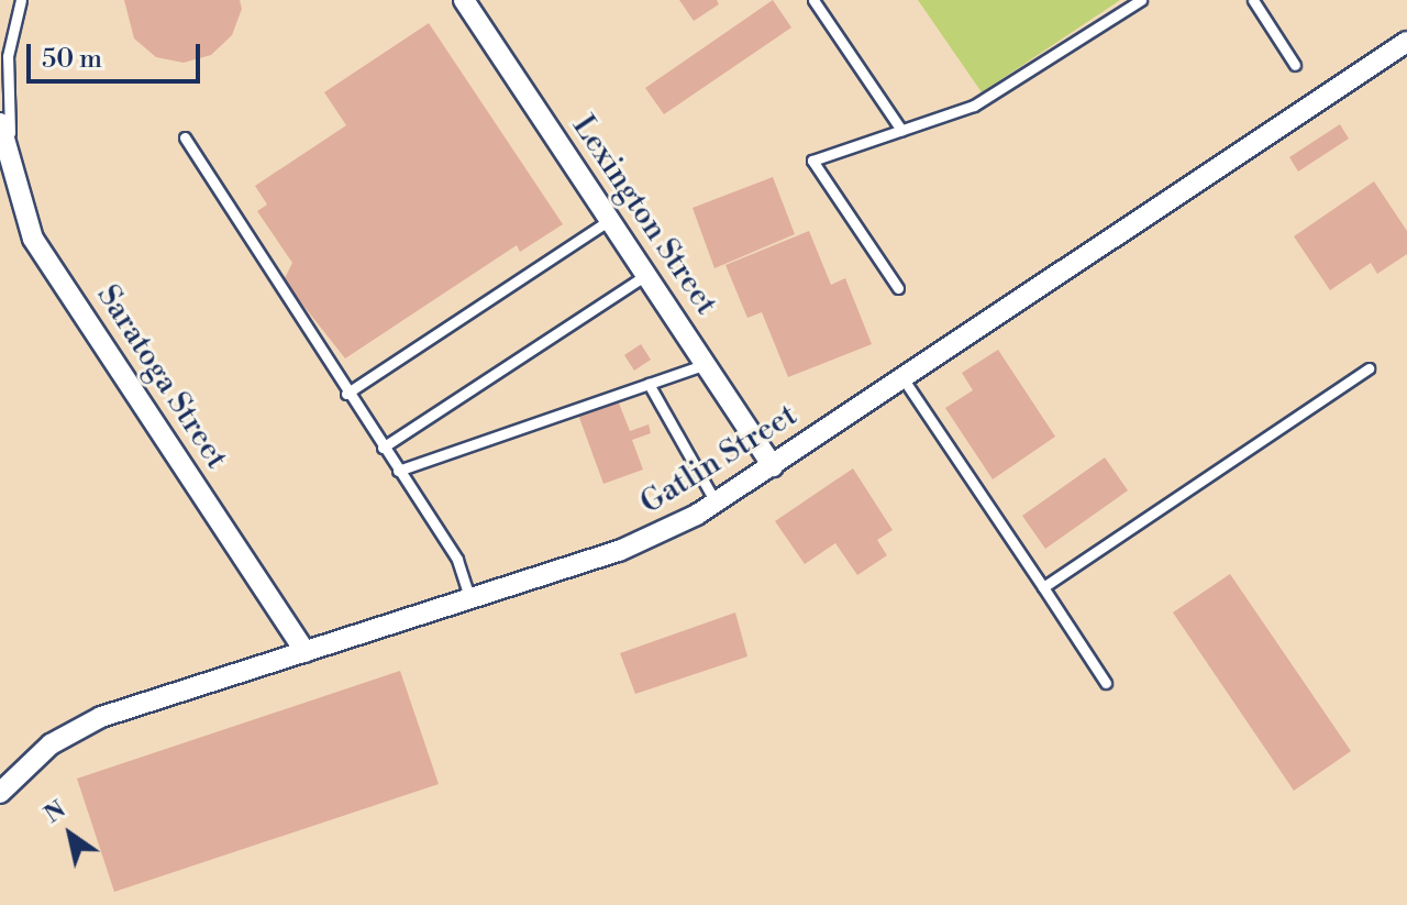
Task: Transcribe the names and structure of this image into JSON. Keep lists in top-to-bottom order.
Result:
{
  "streets": {
    "street": ["Lexington Street", "Saratoga Street", "Gatlin Street"]
  },
  "crossings": [
    ["Lexington Street", "Gatlin Street"],
    ["Saratoga Street", "Gatlin Street"]
  ],
  "scale_bar": "50 m",
  "north": "top left"
}
